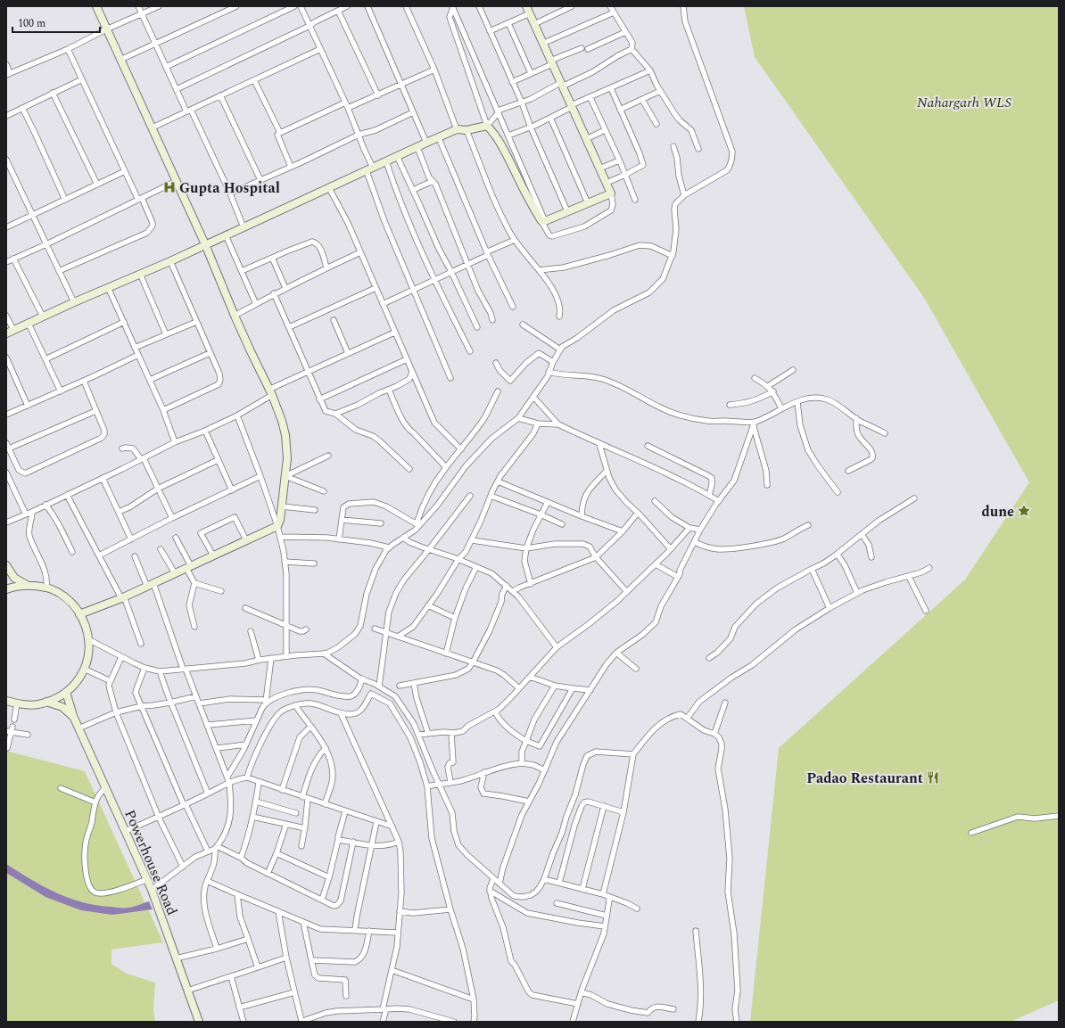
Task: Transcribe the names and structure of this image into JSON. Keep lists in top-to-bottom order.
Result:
{
  "streets": {
    "street": ["Powerhouse Road"]
  },
  "parks": ["Nahargarh WLS"],
  "places": {
    "hospital": ["Gupta Hospital"],
    "place": ["dune"],
    "restaurant": ["Padao Restaurant"]
  },
  "scale_bar": "100 m"
}
